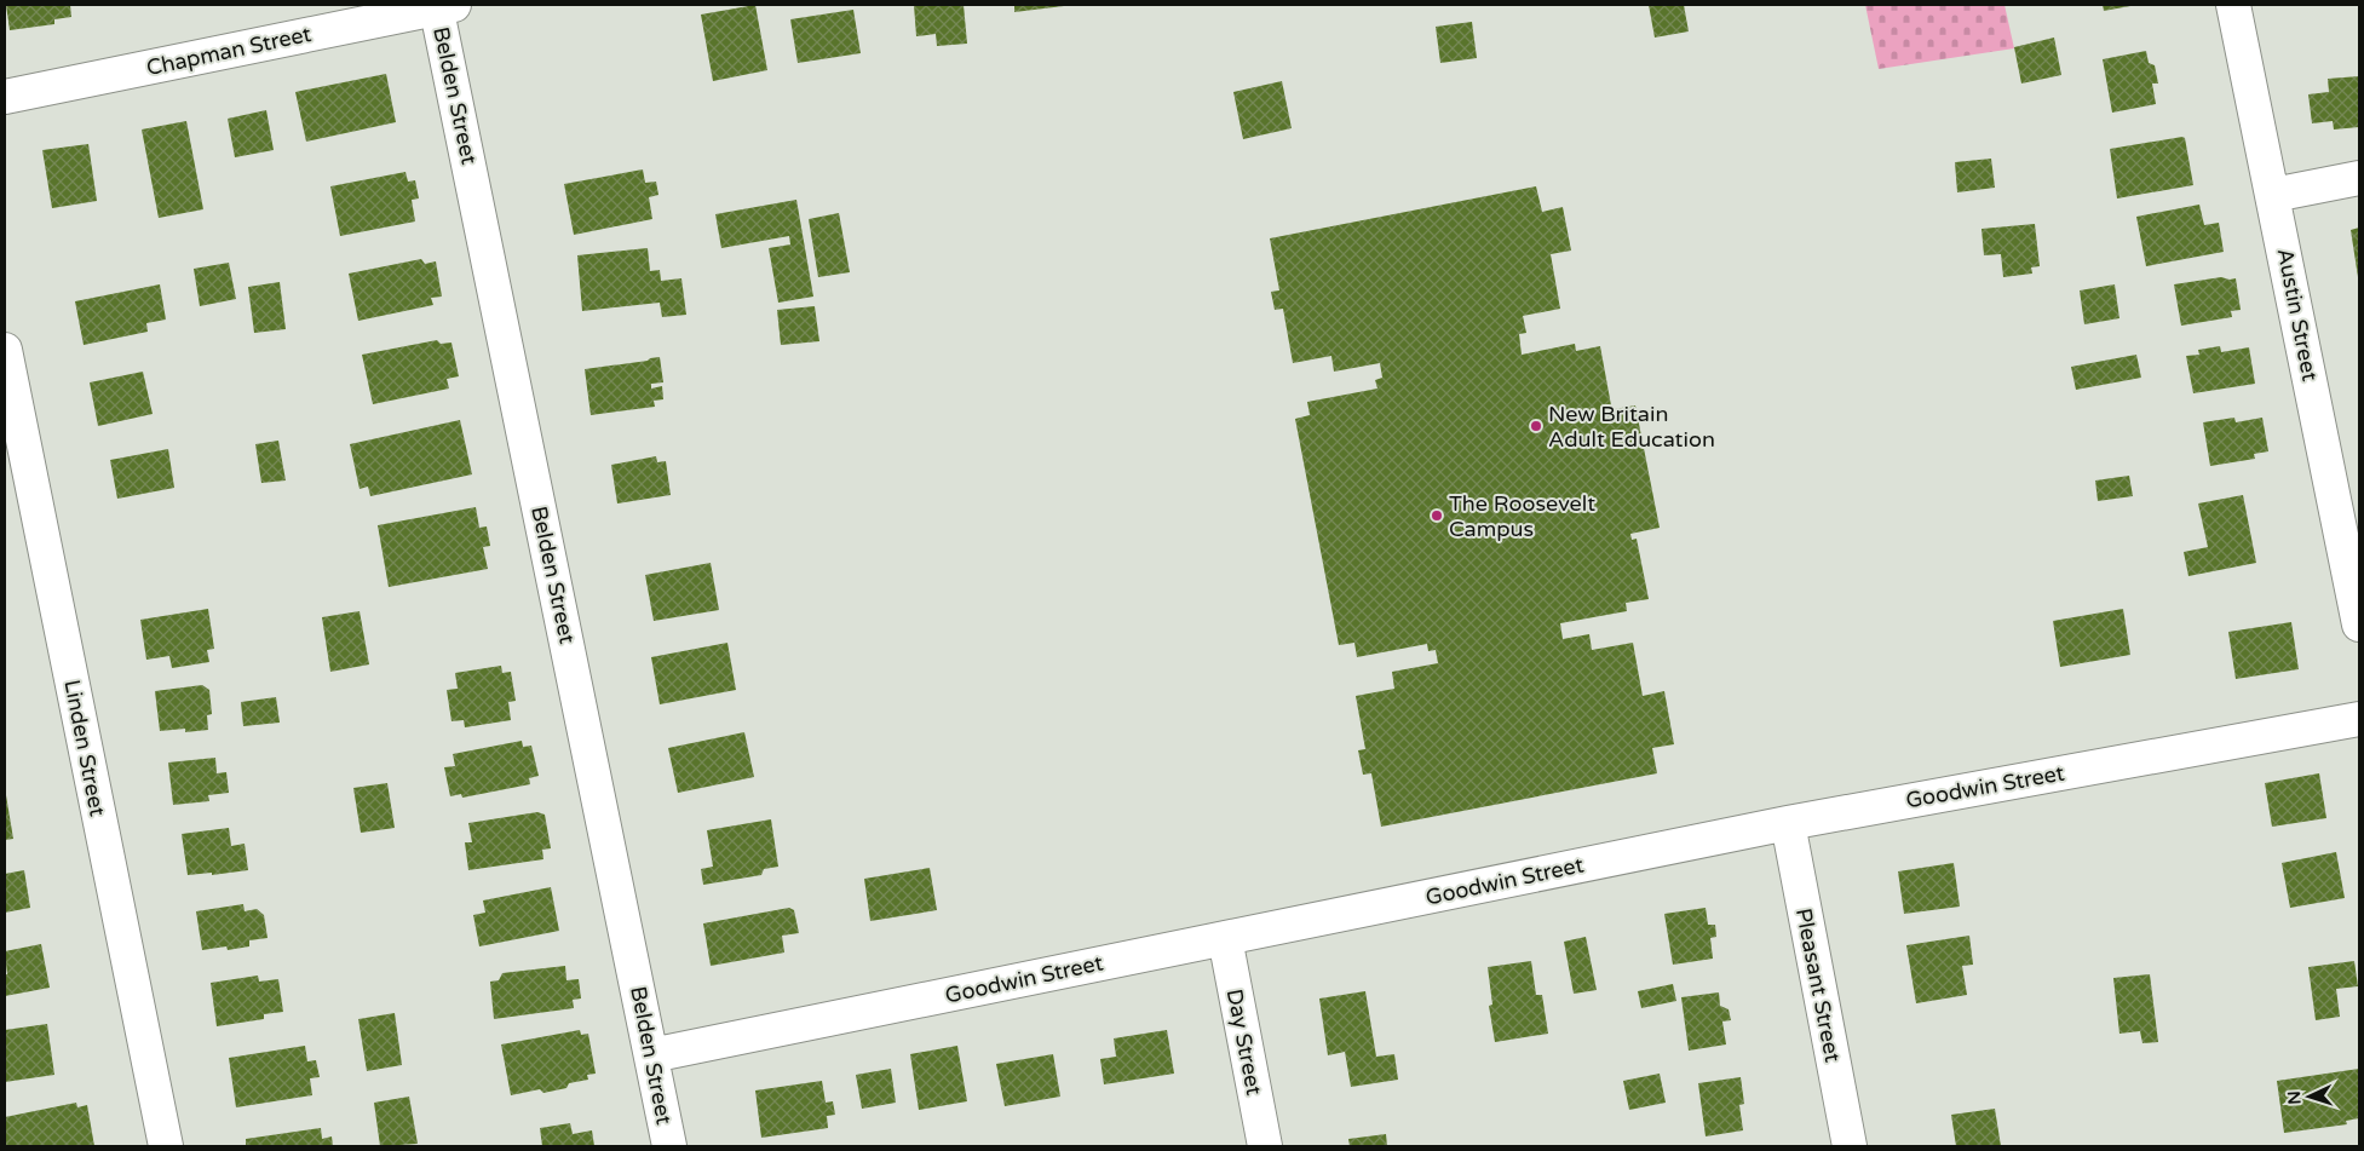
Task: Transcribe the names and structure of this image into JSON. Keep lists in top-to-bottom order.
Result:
{
  "streets": {
    "street": [
      "Chapman Street",
      "Belden Street",
      "Austin Street",
      "Linden Street",
      "Goodwin Street",
      "Pleasant Street",
      "Day Street"
    ]
  },
  "crossings": [
    ["Chapman Street", "Belden Street"],
    ["Belden Street", "Goodwin Street"],
    ["Goodwin Street", "Pleasant Street"],
    ["Goodwin Street", "Day Street"]
  ],
  "places": ["New Britain Adult Education", "The Roosevelt Campus"],
  "north": "left"
}
